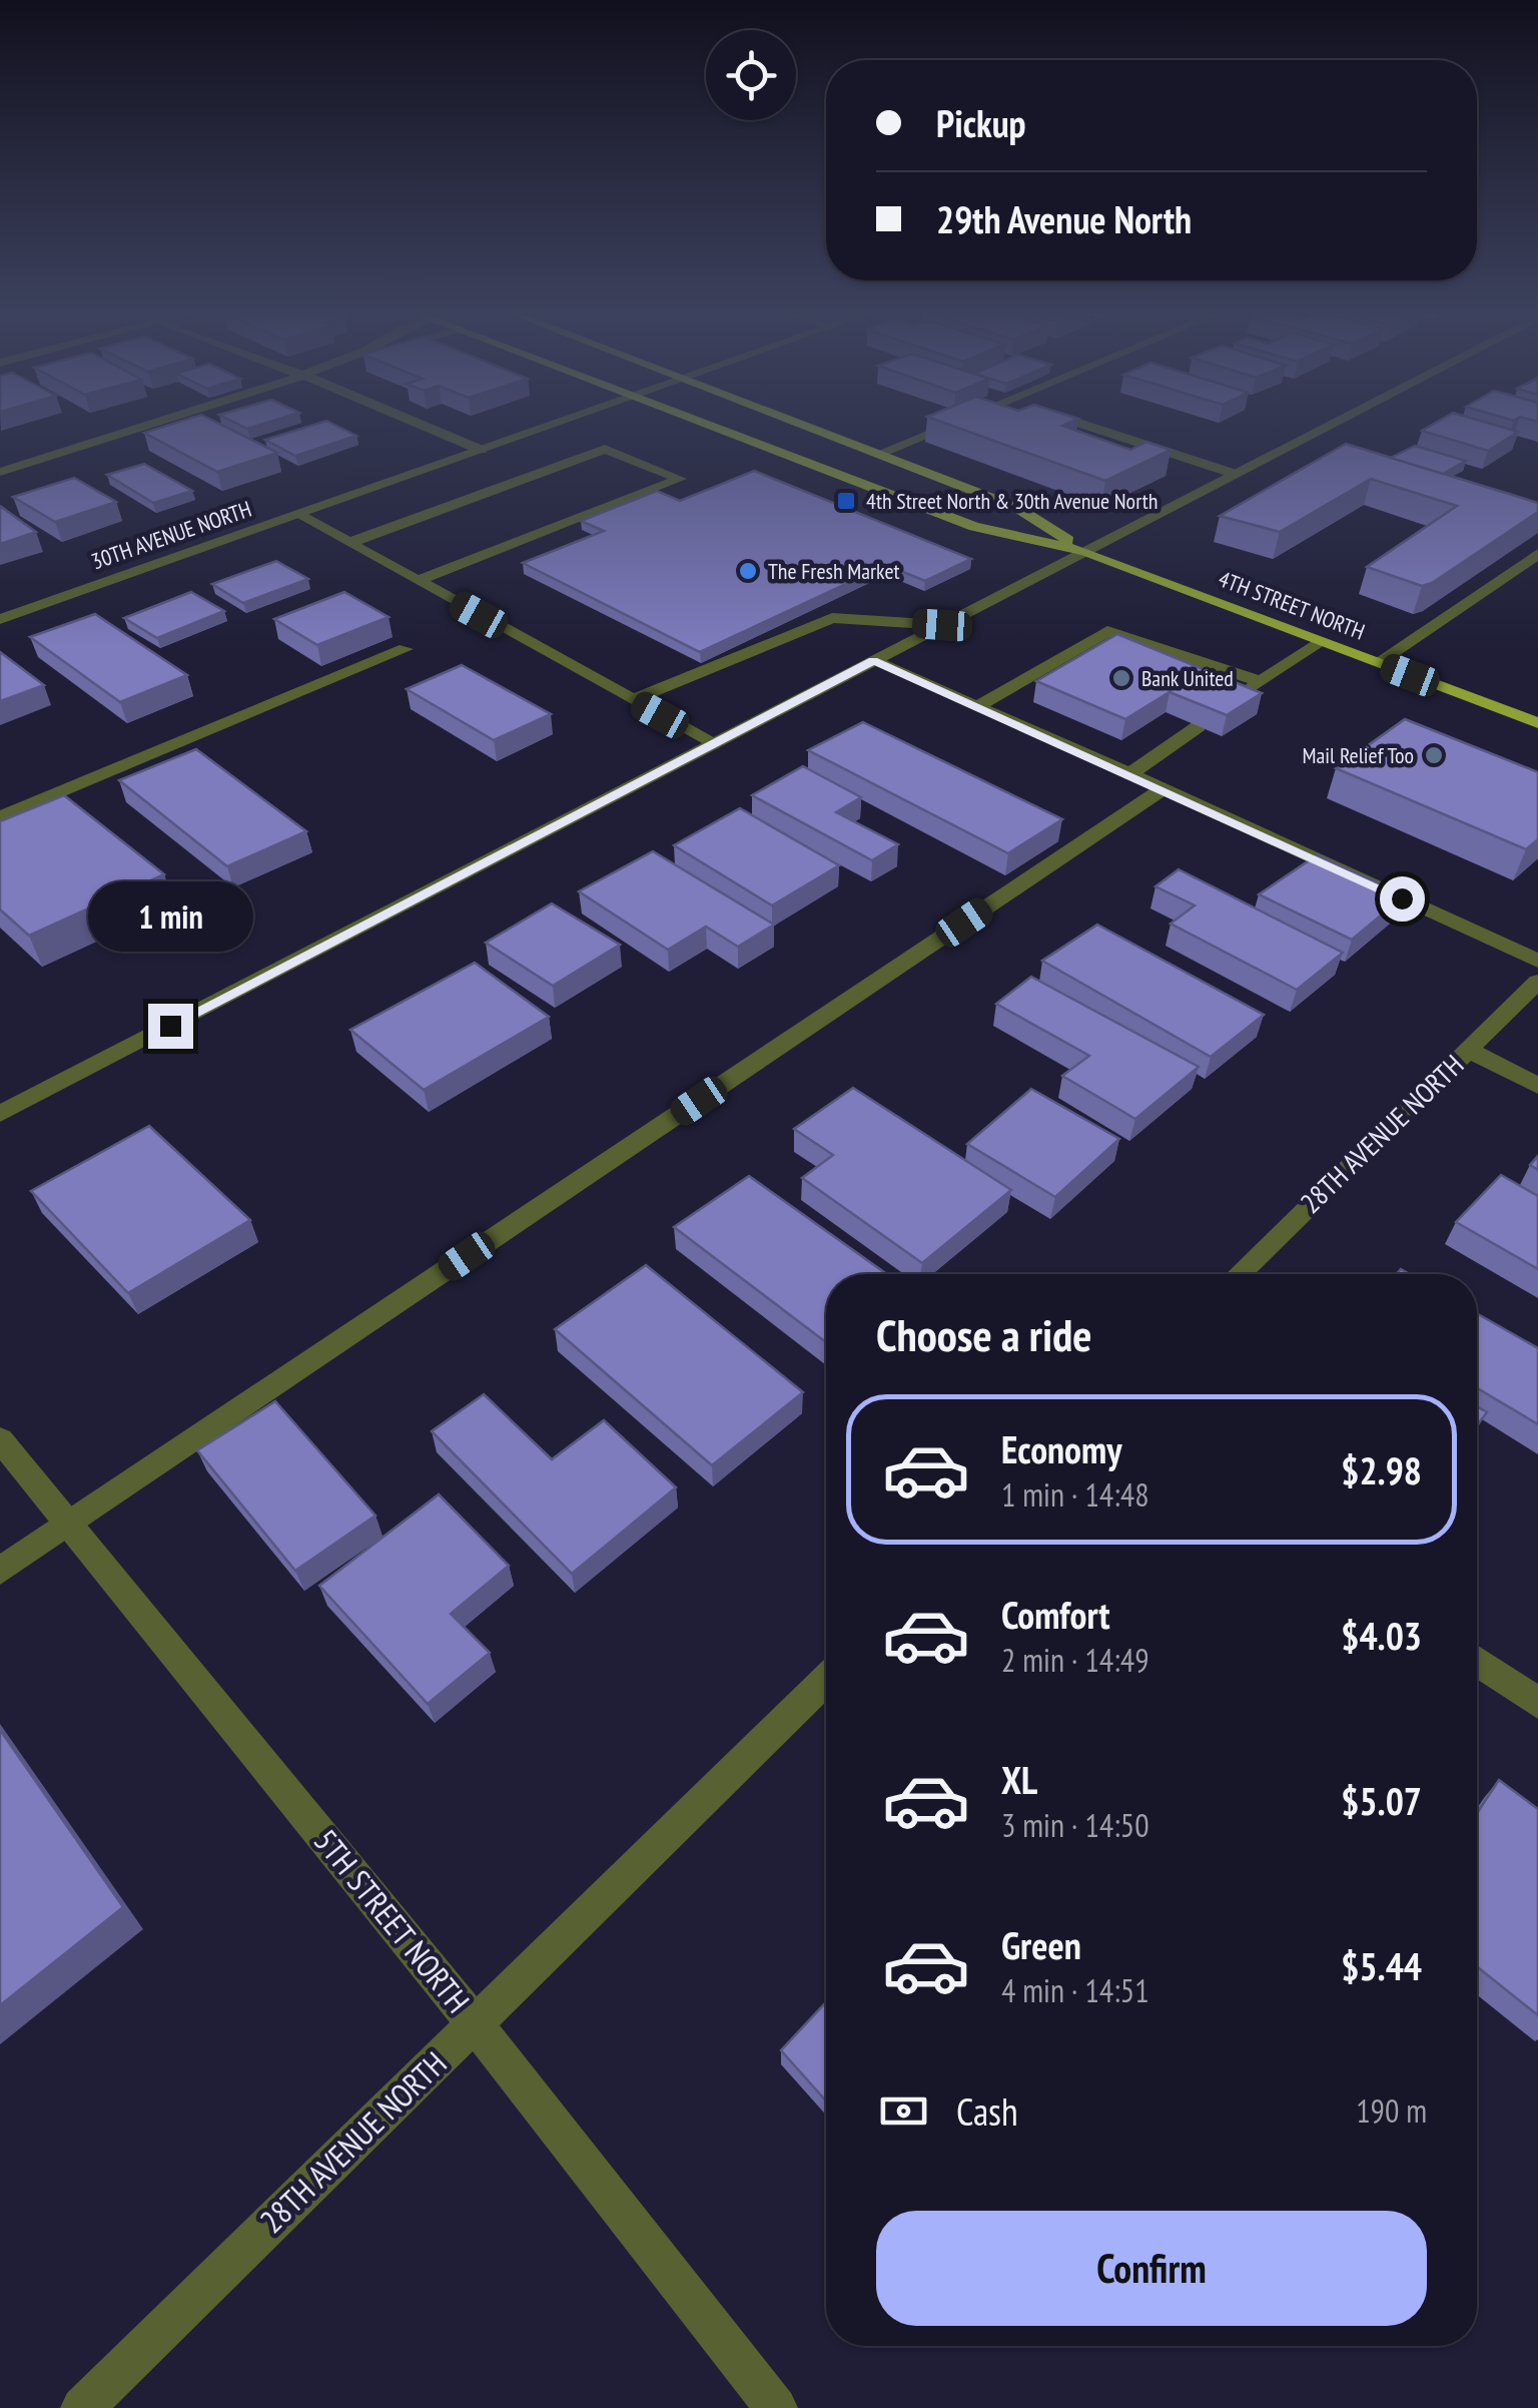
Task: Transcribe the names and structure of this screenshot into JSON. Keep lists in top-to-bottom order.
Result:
{
  "streets": {
    "main road": ["4TH STREET NORTH"],
    "street": ["30TH AVENUE NORTH", "28TH AVENUE NORTH", "5TH STREET NORTH"]
  },
  "crossings": [
    ["28TH AVENUE NORTH", "5TH STREET NORTH"]
  ],
  "places": {
    "transit": ["4th Street North & 30th Avenue North"],
    "other": ["The Fresh Market", "Bank United", "Mail Relief Too"]
  },
  "page": {
    "banner": ["Pickup", "29th Avenue North"],
    "bubble": "1 min",
    "heading": "Choose a ride",
    "list": [
      {
        "name": "Economy",
        "note": "1 min · 14:48",
        "value": "$2.98"
      },
      {
        "name": "Comfort",
        "note": "2 min · 14:49",
        "value": "$4.03"
      },
      {
        "name": "XL",
        "note": "3 min · 14:50",
        "value": "$5.07"
      },
      {
        "name": "Green",
        "note": "4 min · 14:51",
        "value": "$5.44"
      }
    ],
    "pay": ["Cash", "190 m"],
    "buttons": "Confirm"
  }
}
